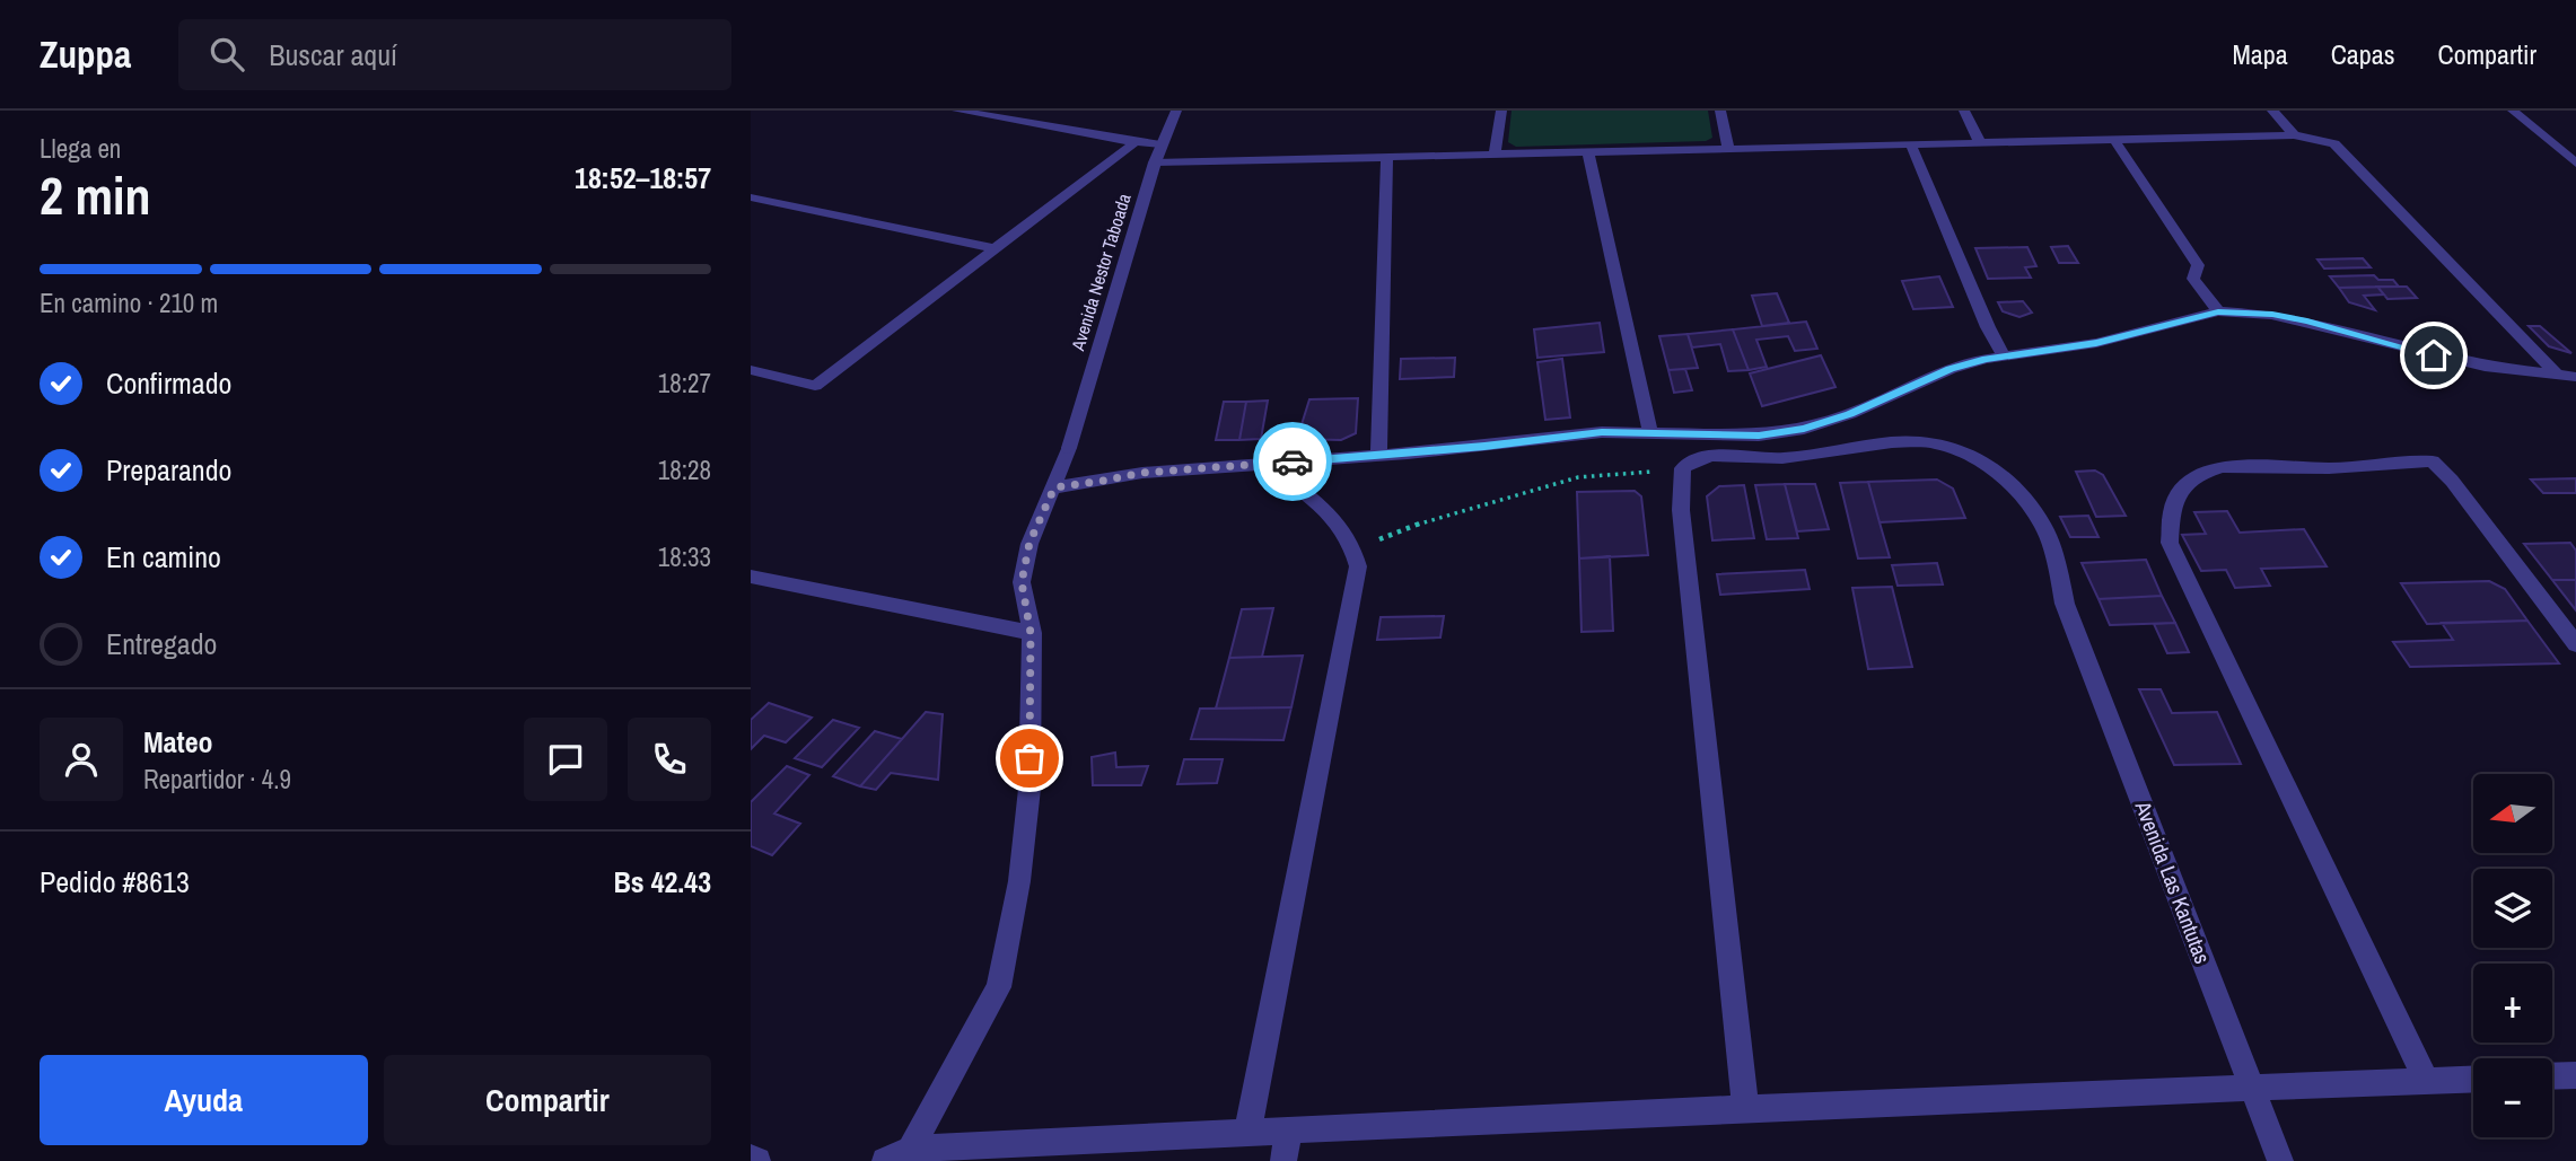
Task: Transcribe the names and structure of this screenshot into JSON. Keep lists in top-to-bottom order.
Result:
{
  "streets": {
    "street": ["Avenida Nestor Taboada", "Avenida Las Kantutas"]
  },
  "north": "left",
  "page": {
    "header": "Zuppa",
    "search": "Buscar aquí",
    "nav": ["Mapa", "Capas", "Compartir"],
    "heading": ["2 min", "Llega en", "18:52–18:57"],
    "panel": [
      "Mateo",
      "Repartidor · 4.9",
      "Pedido #8613",
      "Bs 42.43"
    ],
    "bar": "En camino · 210 m",
    "list": [
      ["Confirmado", "18:27"],
      ["Preparando", "18:28"],
      ["En camino", "18:33"],
      "Entregado"
    ],
    "map_buttons": ["+", "−"],
    "buttons": ["Ayuda", "Compartir"]
  }
}
